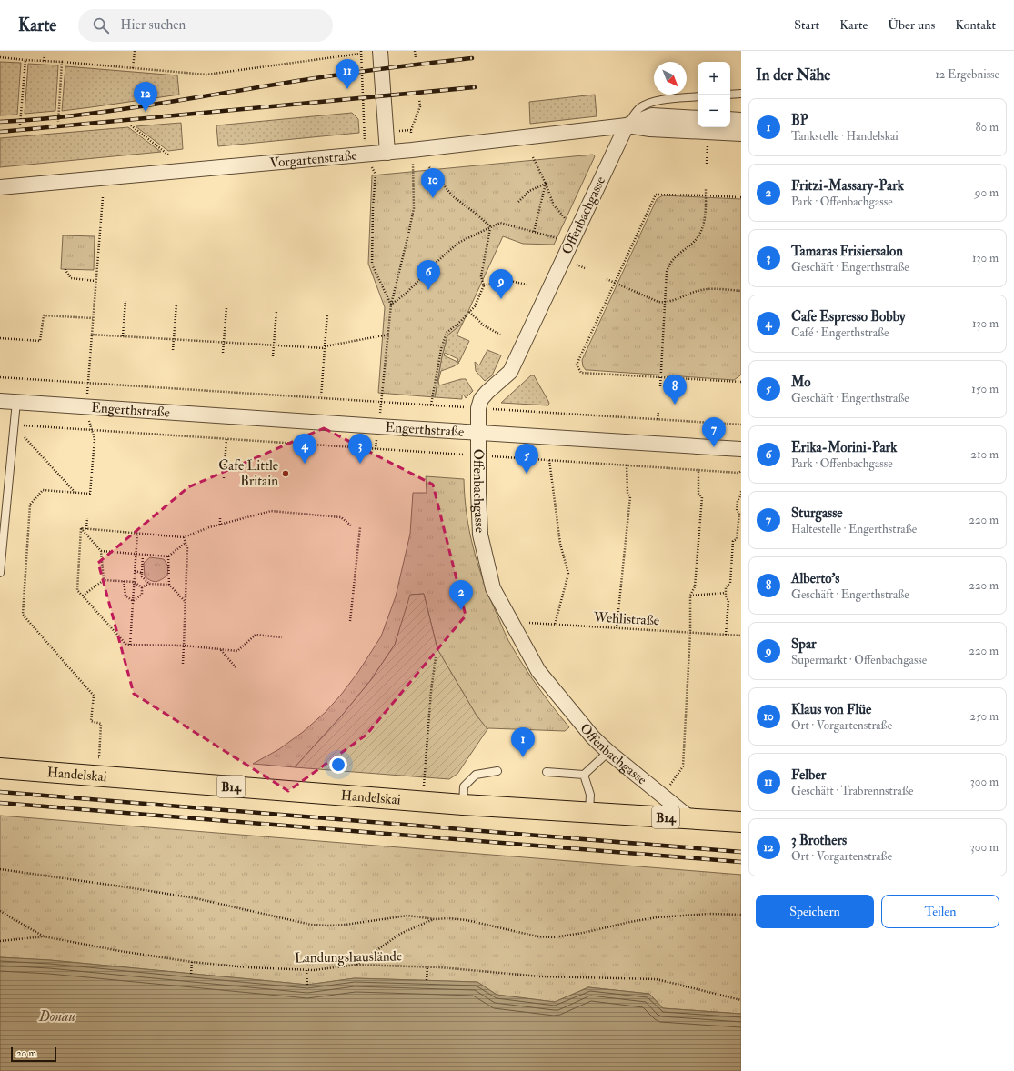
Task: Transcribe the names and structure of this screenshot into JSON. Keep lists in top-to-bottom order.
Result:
{
  "streets": {
    "main road": ["Handelskai", "B14"],
    "street": ["Vorgartenstraße", "Offenbachgasse", "Engerthstraße"],
    "path": ["Wehlistraße", "Landungshauslände"]
  },
  "crossings": [
    ["Vorgartenstraße", "Offenbachgasse"],
    ["Offenbachgasse", "Engerthstraße"],
    ["Offenbachgasse", "Wehlistraße"],
    ["Offenbachgasse", "Handelskai"]
  ],
  "water": ["Donau"],
  "places": ["Cafe Little Britain"],
  "scale_bar": "20 m",
  "north": "bottom right",
  "page": {
    "header": "Karte",
    "search": "Hier suchen",
    "nav": [
      "Start",
      "Karte",
      "Über uns",
      "Kontakt"
    ],
    "heading": ["In der Nähe", "12 Ergebnisse"],
    "pins": [
      "11",
      "12",
      "10",
      "6",
      "9",
      "8",
      "7",
      "3",
      "4",
      "5",
      "2",
      "1"
    ],
    "map_buttons": ["+", "−"],
    "list": [
      {
        "mark": "1",
        "name": "BP",
        "note": "Tankstelle · Handelskai",
        "value": "80 m"
      },
      {
        "mark": "2",
        "name": "Fritzi-Massary-Park",
        "note": "Park · Offenbachgasse",
        "value": "90 m"
      },
      {
        "mark": "3",
        "name": "Tamaras Frisiersalon",
        "note": "Geschäft · Engerthstraße",
        "value": "130 m"
      },
      {
        "mark": "4",
        "name": "Cafe Espresso Bobby",
        "note": "Café · Engerthstraße",
        "value": "130 m"
      },
      {
        "mark": "5",
        "name": "Mo",
        "note": "Geschäft · Engerthstraße",
        "value": "150 m"
      },
      {
        "mark": "6",
        "name": "Erika-Morini-Park",
        "note": "Park · Offenbachgasse",
        "value": "210 m"
      },
      {
        "mark": "7",
        "name": "Sturgasse",
        "note": "Haltestelle · Engerthstraße",
        "value": "220 m"
      },
      {
        "mark": "8",
        "name": "Alberto's",
        "note": "Geschäft · Engerthstraße",
        "value": "220 m"
      },
      {
        "mark": "9",
        "name": "Spar",
        "note": "Supermarkt · Offenbachgasse",
        "value": "220 m"
      },
      {
        "mark": "10",
        "name": "Klaus von Flüe",
        "note": "Ort · Vorgartenstraße",
        "value": "250 m"
      },
      {
        "mark": "11",
        "name": "Felber",
        "note": "Geschäft · Trabrennstraße",
        "value": "300 m"
      },
      {
        "mark": "12",
        "name": "3 Brothers",
        "note": "Ort · Vorgartenstraße",
        "value": "300 m"
      }
    ],
    "buttons": ["Speichern", "Teilen"],
    "scale": "20 m"
  }
}
